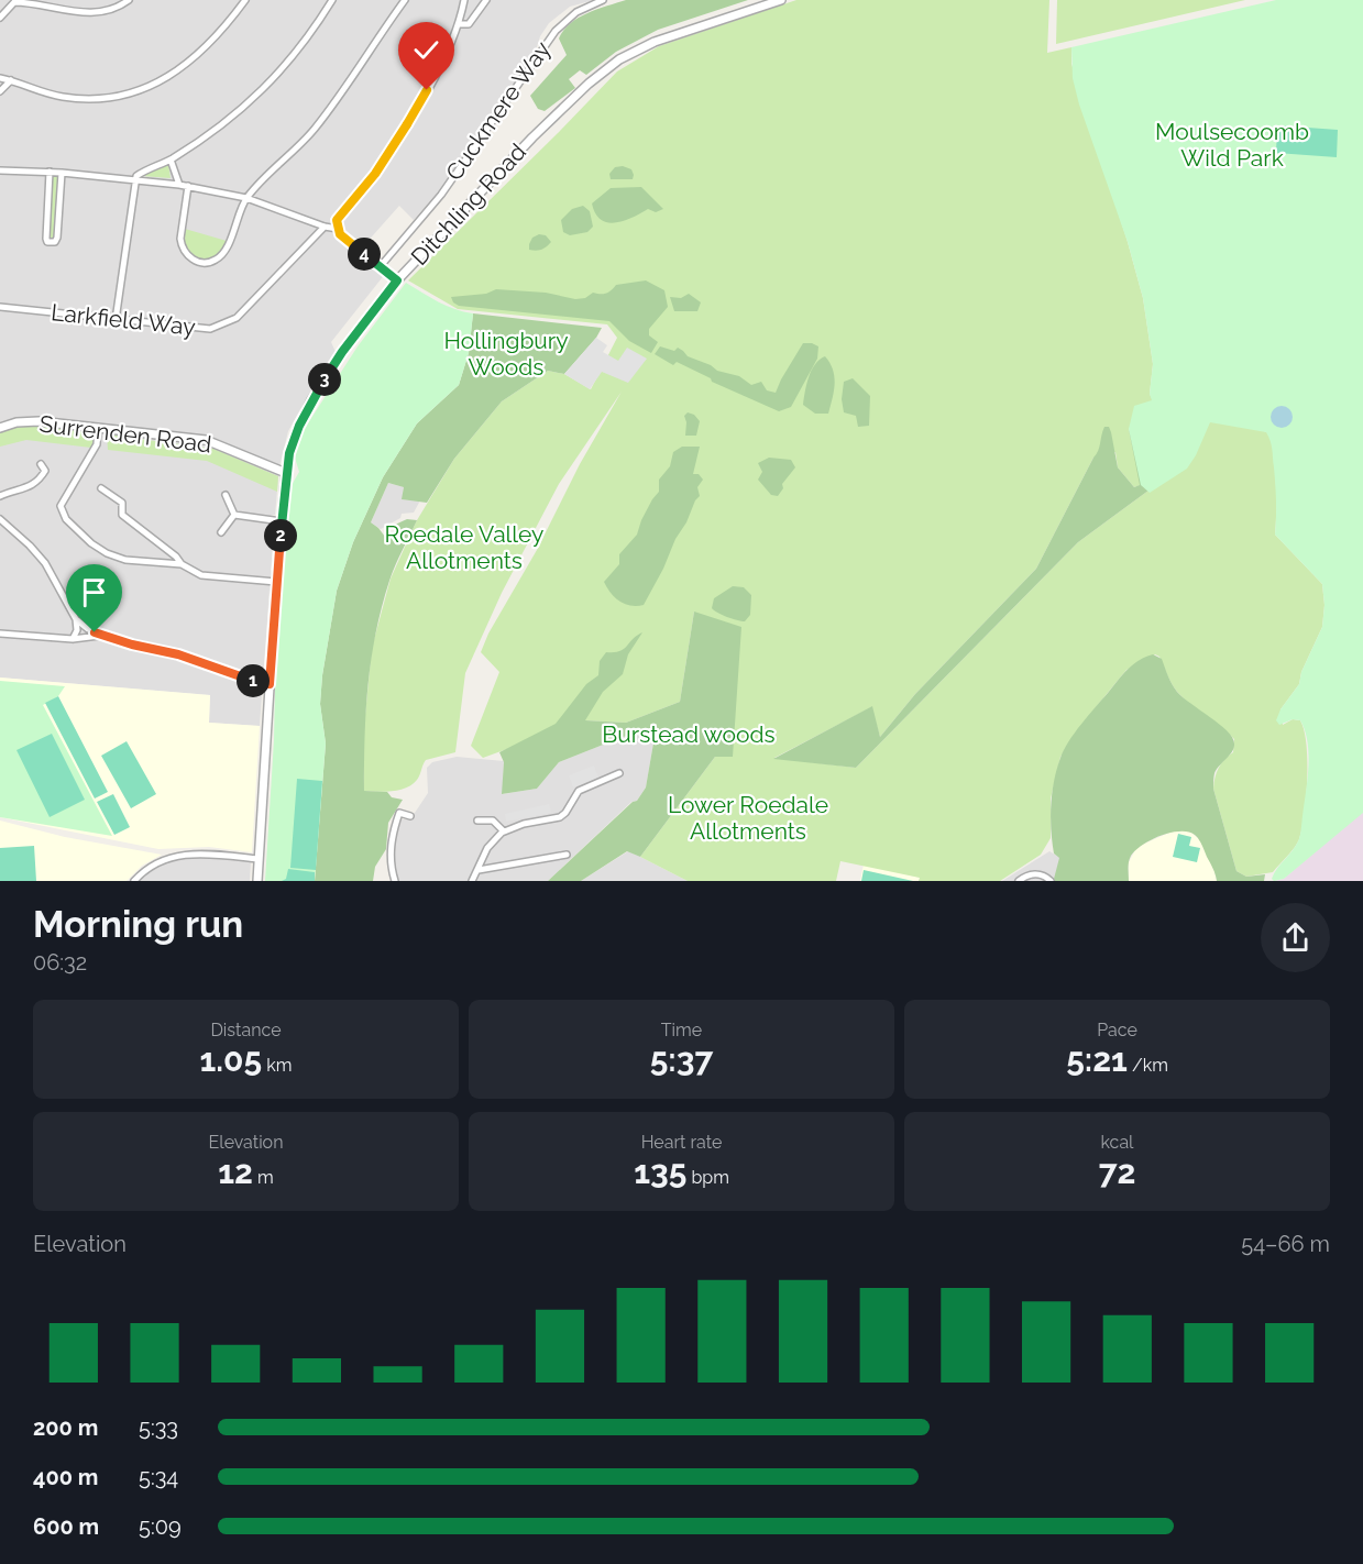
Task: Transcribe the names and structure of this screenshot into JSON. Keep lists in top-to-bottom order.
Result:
{
  "streets": {
    "street": [
      "Cuckmere Way",
      "Ditchling Road",
      "Larkfield Way",
      "Surrenden Road"
    ]
  },
  "crossings": [
    ["Ditchling Road", "Surrenden Road"]
  ],
  "parks": [
    "Moulsecoomb Wild Park",
    "Hollingbury Woods",
    "Roedale Valley Allotments",
    "Burstead woods",
    "Lower Roedale Allotments"
  ],
  "page": {
    "pins": [
      "4",
      "3",
      "2",
      "1"
    ],
    "heading": ["Morning run", "06:32"],
    "stats": [
      ["Distance", "1.05 km"],
      ["Time", "5:37"],
      ["Pace", "5:21 /km"],
      ["Elevation", "12 m"],
      ["Heart rate", "135 bpm"],
      ["kcal", "72"]
    ],
    "chart": ["Elevation", "54–66 m"],
    "list": [
      {
        "name": "200 m",
        "note": "5:33"
      },
      {
        "name": "400 m",
        "note": "5:34"
      },
      {
        "name": "600 m",
        "note": "5:09"
      }
    ]
  }
}
